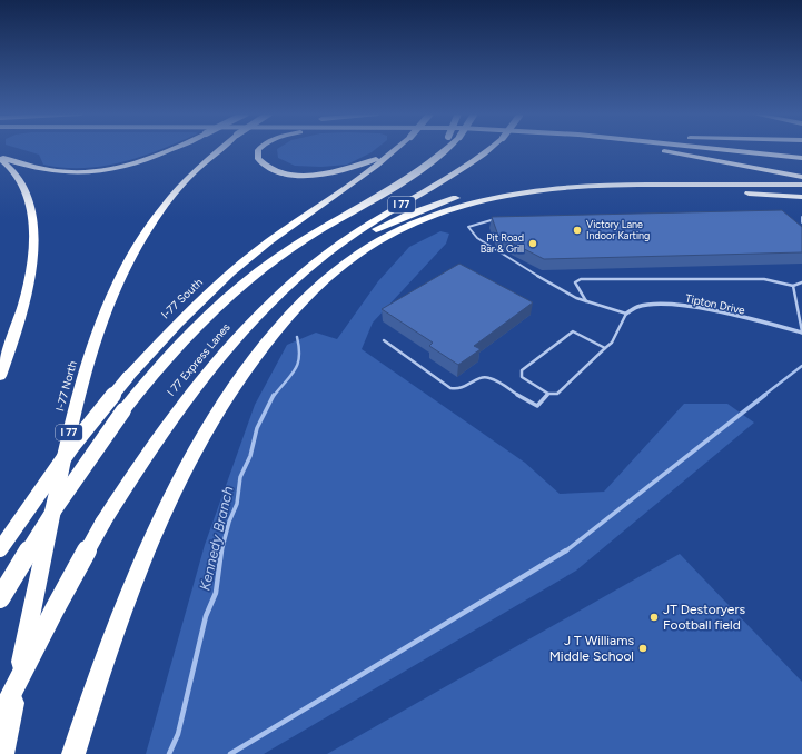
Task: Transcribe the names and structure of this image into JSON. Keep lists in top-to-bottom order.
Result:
{
  "streets": {
    "highway": [
      "I 77",
      "I-77 South",
      "I 77 Express Lanes",
      "I-77 North"
    ],
    "street": ["Tipton Drive"]
  },
  "water": ["Kennedy Branch"],
  "places": [
    "Victory Lane Indoor Karting",
    "Pit Road Bar & Grill",
    "JT Destoryers Football field",
    "J T Williams Middle School"
  ]
}
